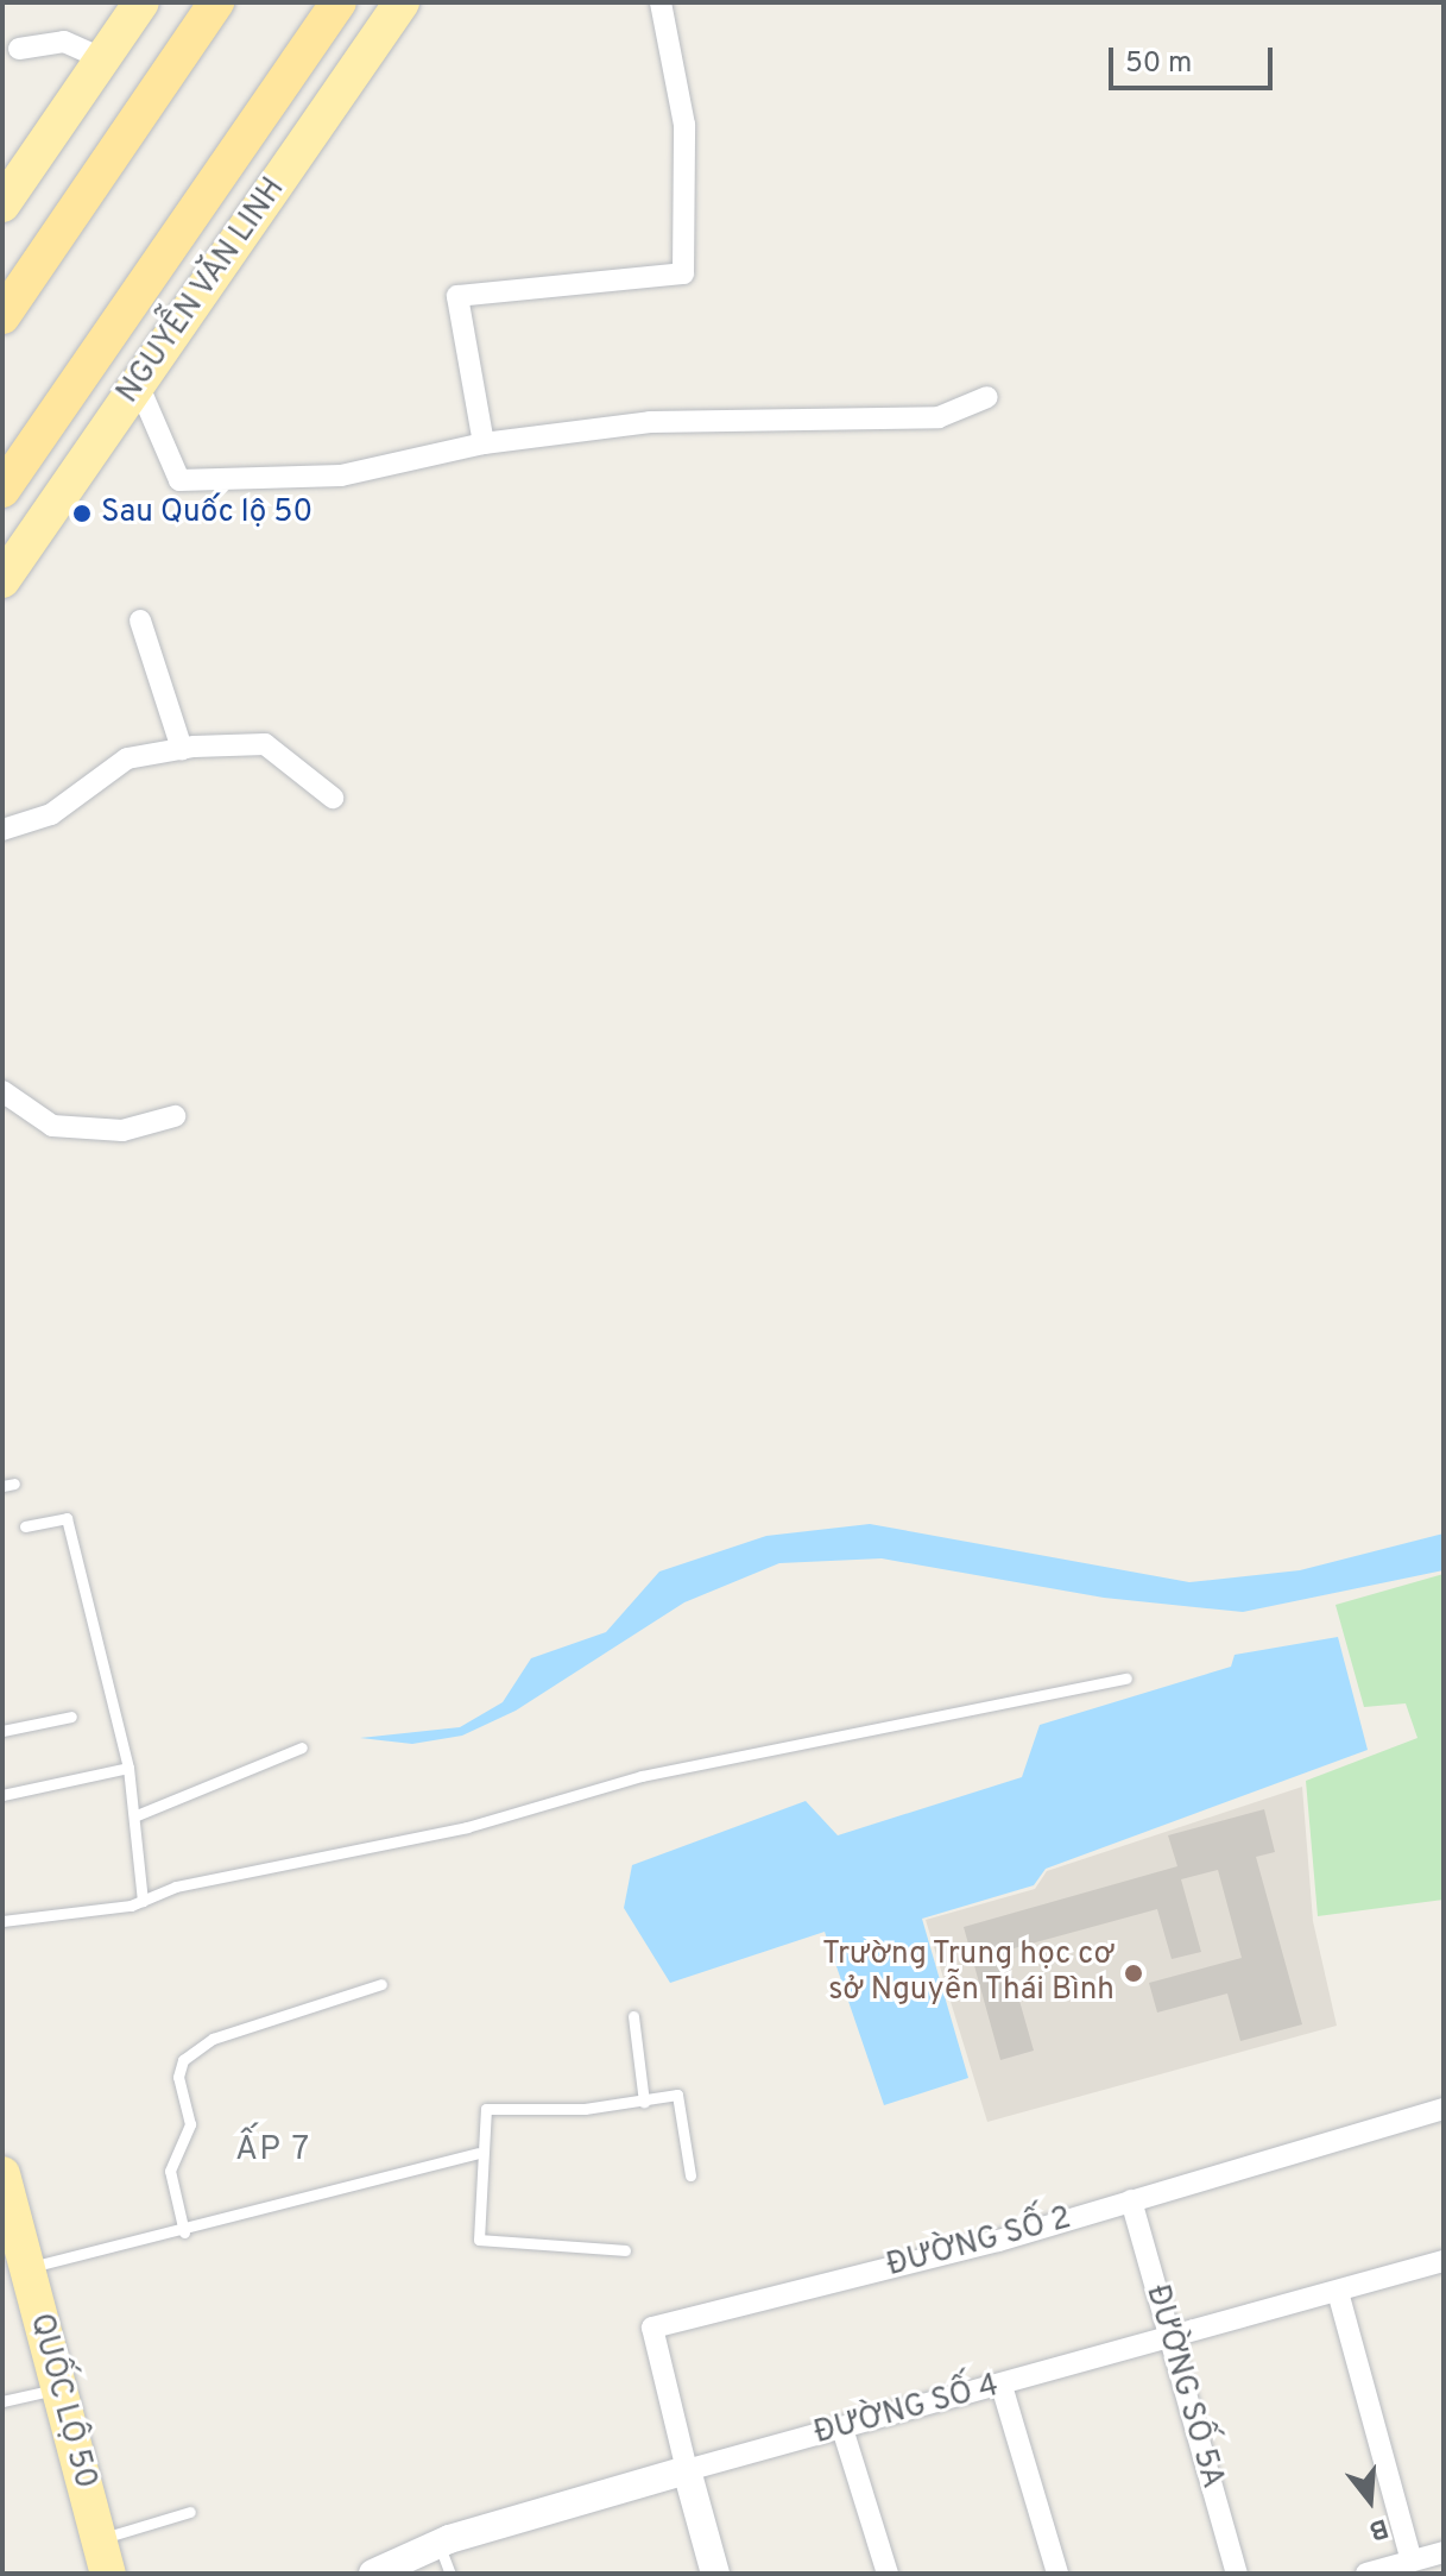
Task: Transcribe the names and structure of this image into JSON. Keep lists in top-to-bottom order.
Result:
{
  "streets": {
    "highway": ["NGUYỄN VĂN LINH"],
    "main road": ["QUỐC LỘ 50"],
    "street": ["ĐƯỜNG SỐ 2", "ĐƯỜNG SỐ 5A", "ĐƯỜNG SỐ 4"]
  },
  "crossings": [
    ["ĐƯỜNG SỐ 2", "ĐƯỜNG SỐ 5A"],
    ["ĐƯỜNG SỐ 2", "ĐƯỜNG SỐ 4"],
    ["ĐƯỜNG SỐ 5A", "ĐƯỜNG SỐ 4"]
  ],
  "districts": ["ẤP 7"],
  "places": ["Sau Quốc lộ 50", "Trường Trung học cơ sở Nguyễn Thái Bình"],
  "scale_bar": "50 m",
  "north": "bottom"
}
